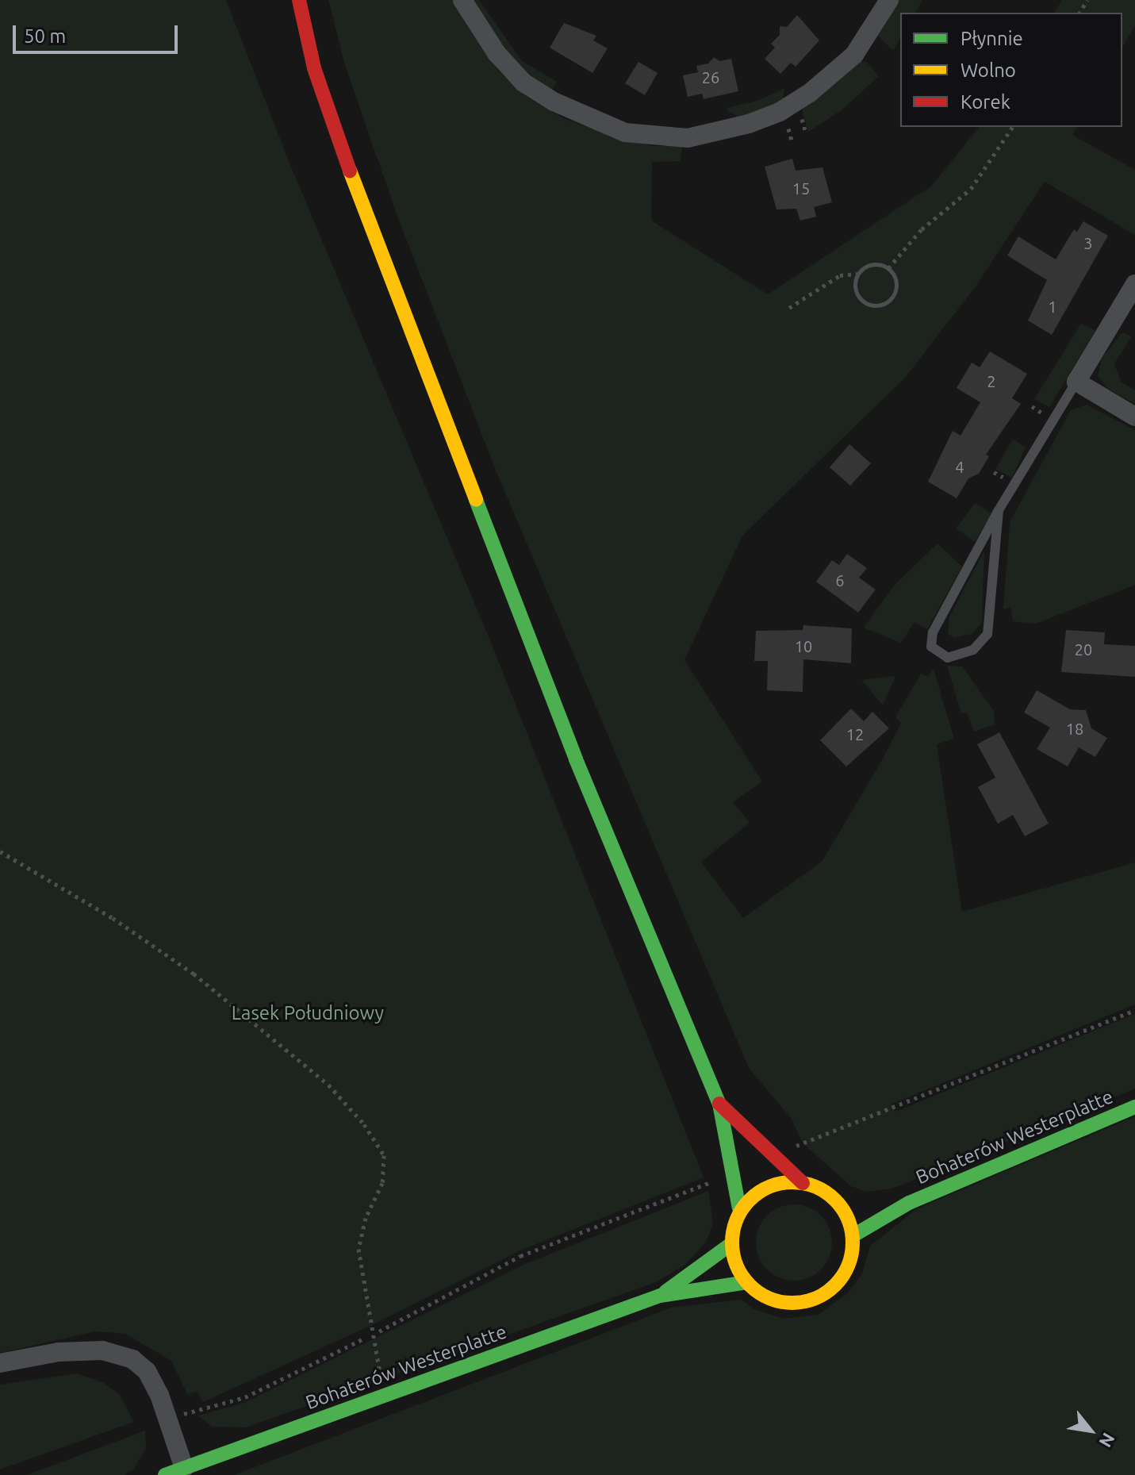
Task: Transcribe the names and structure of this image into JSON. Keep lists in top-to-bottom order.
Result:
{
  "streets": {
    "main road": ["Bohaterów Westerplatte"]
  },
  "parks": ["Lasek Południowy"],
  "house_numbers": [
    "26",
    "15",
    "3",
    "1",
    "2",
    "4",
    "6",
    "10",
    "20",
    "18",
    "12"
  ],
  "legend": ["Płynnie", "Wolno", "Korek"],
  "scale_bar": "50 m",
  "north": "bottom right"
}
